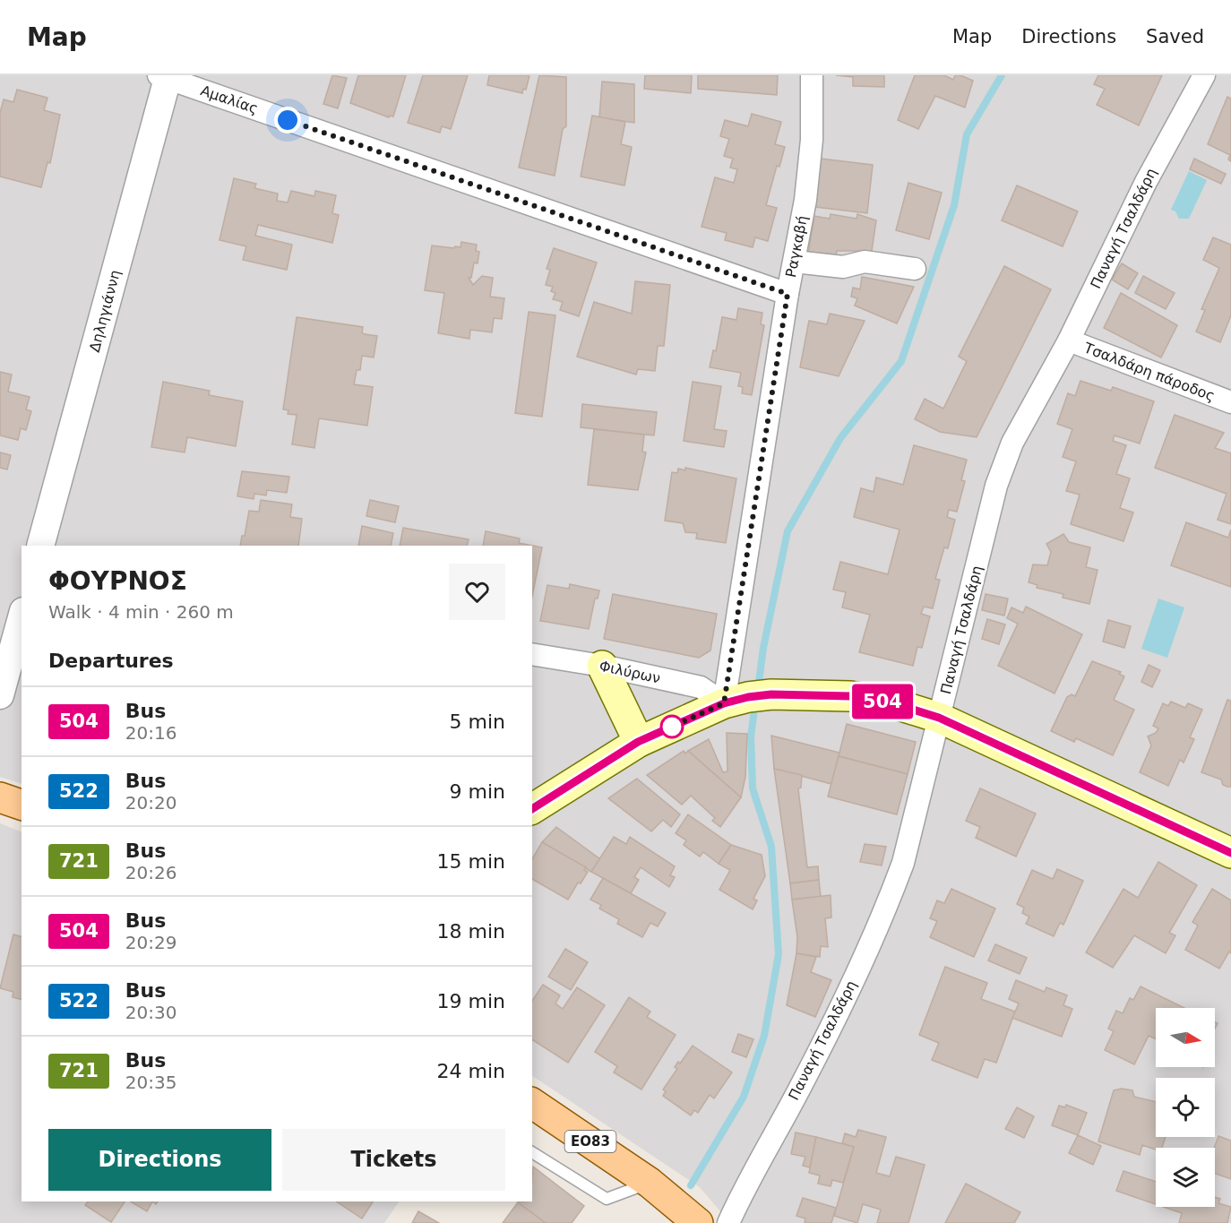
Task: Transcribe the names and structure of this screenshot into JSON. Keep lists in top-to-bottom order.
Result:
{
  "streets": {
    "main road": ["ΕΟ83"],
    "street": [
      "Αμαλίας",
      "Παναγή Τσαλδάρη",
      "Ραγκαβή",
      "Δηληγιάννη",
      "Τσαλδάρη πάροδος",
      "Φιλύρων"
    ]
  },
  "crossings": [
    ["Αμαλίας", "Ραγκαβή"],
    ["Αμαλίας", "Δηληγιάννη"],
    ["Παναγή Τσαλδάρη", "Τσαλδάρη πάροδος"],
    ["Ραγκαβή", "Φιλύρων"]
  ],
  "lines": ["bus line 504"],
  "north": "right",
  "page": {
    "header": "Map",
    "nav": ["Map", "Directions", "Saved"],
    "on_map": "504",
    "heading": [
      ["ΦΟΥΡΝΟΣ", "Walk · 4 min · 260 m"],
      "Departures"
    ],
    "list": [
      {
        "mark": "504",
        "name": "Bus",
        "note": "20:16",
        "value": "5 min"
      },
      {
        "mark": "522",
        "name": "Bus",
        "note": "20:20",
        "value": "9 min"
      },
      {
        "mark": "721",
        "name": "Bus",
        "note": "20:26",
        "value": "15 min"
      },
      {
        "mark": "504",
        "name": "Bus",
        "note": "20:29",
        "value": "18 min"
      },
      {
        "mark": "522",
        "name": "Bus",
        "note": "20:30",
        "value": "19 min"
      },
      {
        "mark": "721",
        "name": "Bus",
        "note": "20:35",
        "value": "24 min"
      }
    ],
    "buttons": ["Directions", "Tickets"]
  }
}
